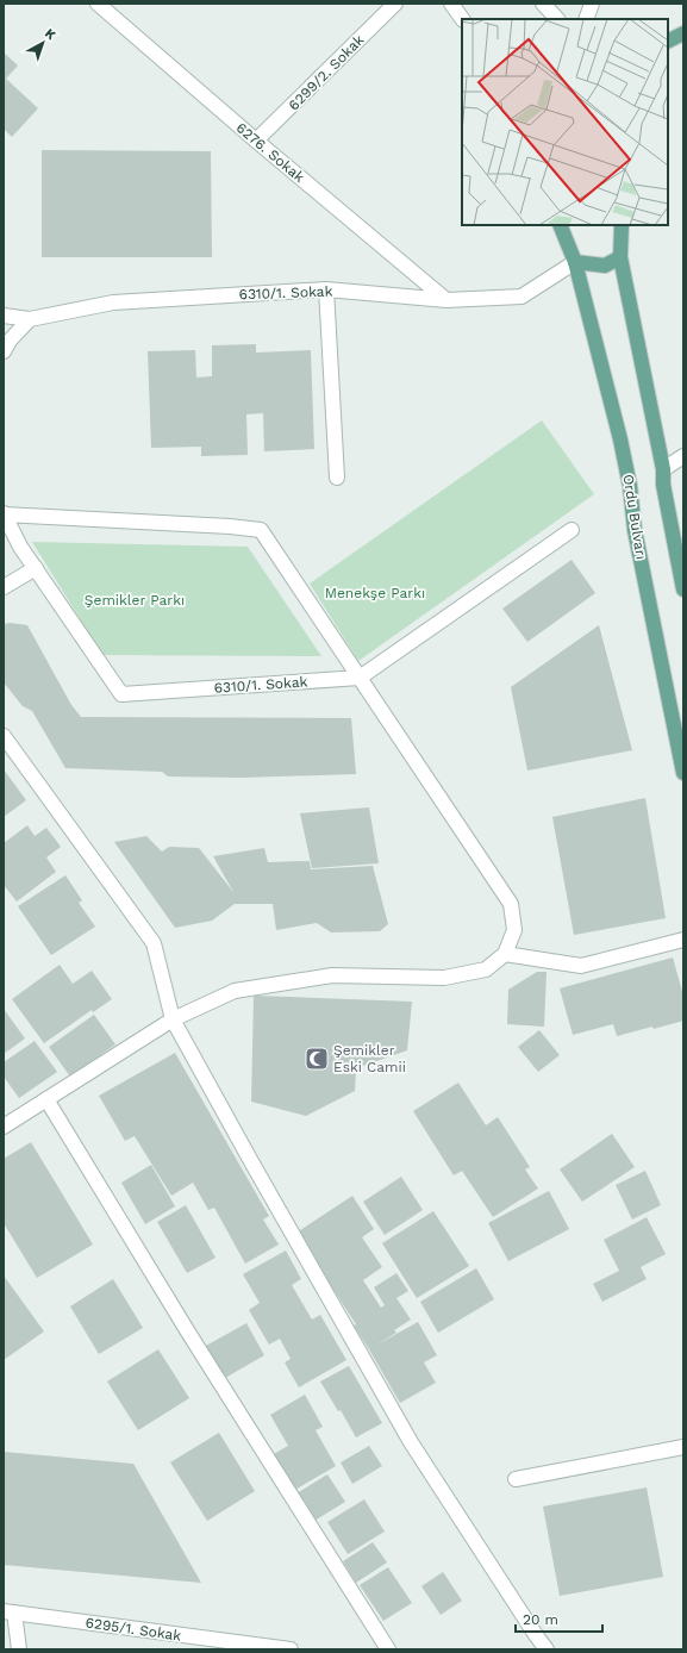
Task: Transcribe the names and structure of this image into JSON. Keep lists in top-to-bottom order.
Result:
{
  "streets": {
    "main road": ["Ordu Bulvarı"],
    "street": [
      "6299/2. Sokak",
      "6276. Sokak",
      "6310/1. Sokak",
      "6295/1. Sokak"
    ]
  },
  "crossings": [
    ["6299/2. Sokak", "6276. Sokak"],
    ["6276. Sokak", "6310/1. Sokak"],
    ["6310/1. Sokak", "Ordu Bulvarı"]
  ],
  "parks": ["Menekşe Parkı", "Şemikler Parkı"],
  "places": {
    "mosque": ["Şemikler Eski Camii"]
  },
  "scale_bar": "20 m",
  "north": "top right"
}
